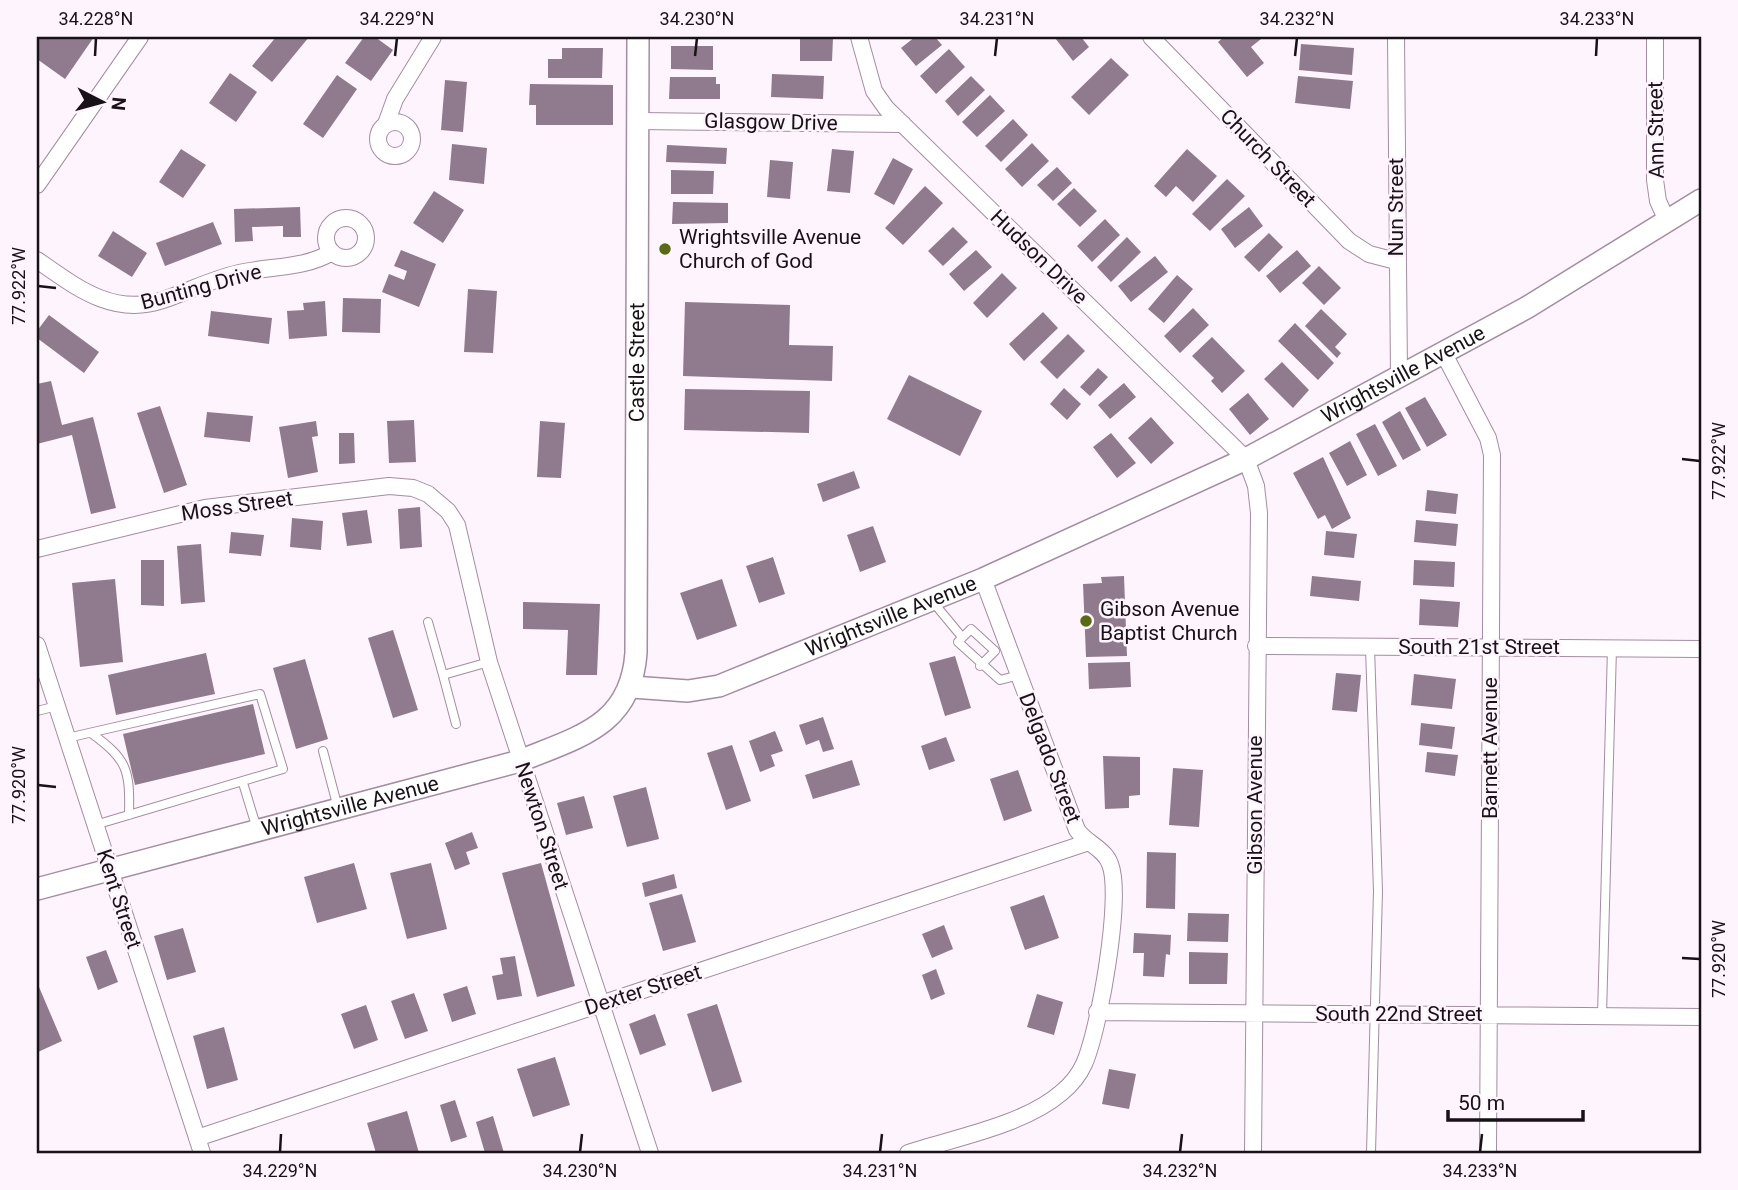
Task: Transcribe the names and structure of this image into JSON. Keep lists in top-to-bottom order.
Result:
{
  "streets": {
    "street": [
      "Glasgow Drive",
      "Ann Street",
      "Church Street",
      "Nun Street",
      "Hudson Drive",
      "Bunting Drive",
      "Castle Street",
      "Wrightsville Avenue",
      "Moss Street",
      "South 21st Street",
      "Barnett Avenue",
      "Delgado Street",
      "Gibson Avenue",
      "Newton Street",
      "Kent Street",
      "Dexter Street",
      "South 22nd Street"
    ]
  },
  "crossings": [
    ["Glasgow Drive", "Hudson Drive"],
    ["Glasgow Drive", "Castle Street"],
    ["Ann Street", "Wrightsville Avenue"],
    ["Church Street", "Nun Street"],
    ["Nun Street", "Wrightsville Avenue"],
    ["Hudson Drive", "Wrightsville Avenue"],
    ["Hudson Drive", "Gibson Avenue"],
    ["Castle Street", "Wrightsville Avenue"],
    ["Wrightsville Avenue", "Barnett Avenue"],
    ["Wrightsville Avenue", "Delgado Street"],
    ["Wrightsville Avenue", "Gibson Avenue"],
    ["Wrightsville Avenue", "Newton Street"],
    ["Wrightsville Avenue", "Kent Street"],
    ["Moss Street", "Newton Street"],
    ["South 21st Street", "Barnett Avenue"],
    ["South 21st Street", "Gibson Avenue"],
    ["Barnett Avenue", "South 22nd Street"],
    ["Delgado Street", "Dexter Street"],
    ["Delgado Street", "South 22nd Street"],
    ["Gibson Avenue", "South 22nd Street"],
    ["Newton Street", "Dexter Street"],
    ["Kent Street", "Dexter Street"]
  ],
  "places": ["Wrightsville Avenue Church of God", "Gibson Avenue Baptist Church"],
  "scale_bar": "50 m",
  "north": "right",
  "coordinates": [
    "34.228°N",
    "34.229°N",
    "34.230°N",
    "34.231°N",
    "34.232°N",
    "34.233°N",
    "77.922°W",
    "77.920°W"
  ]
}
